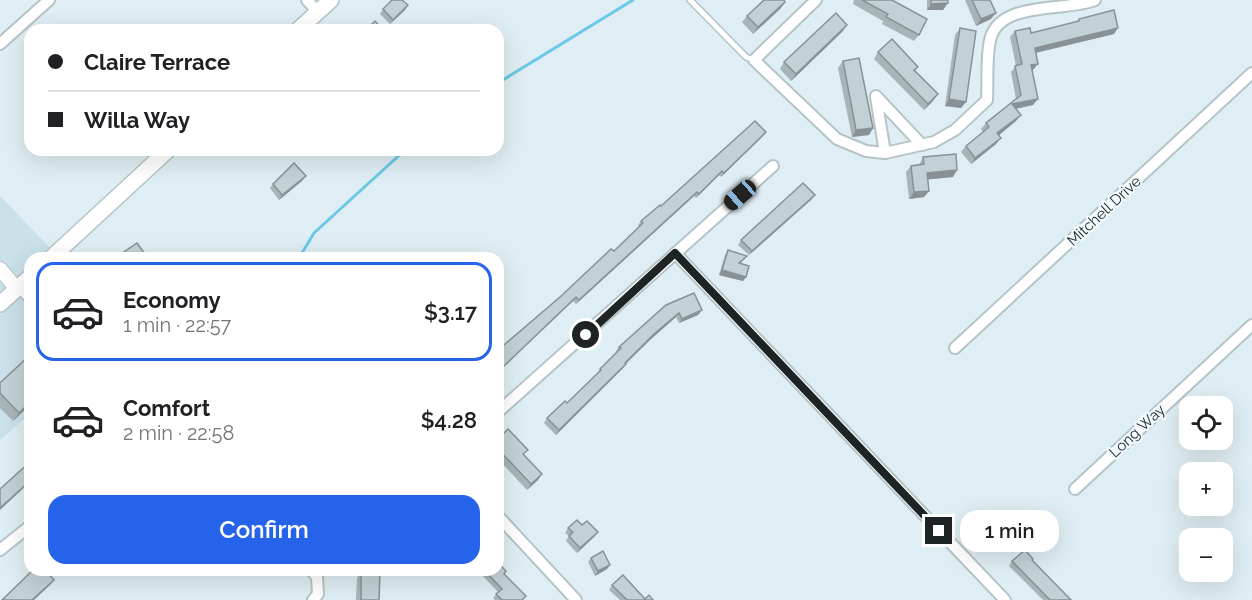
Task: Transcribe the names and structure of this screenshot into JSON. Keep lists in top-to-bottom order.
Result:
{
  "streets": {
    "street": ["Mitchell Drive", "Long Way"]
  },
  "page": {
    "banner": ["Claire Terrace", "Willa Way"],
    "list": [
      {
        "name": "Economy",
        "note": "1 min · 22:57",
        "value": "$3.17"
      },
      {
        "name": "Comfort",
        "note": "2 min · 22:58",
        "value": "$4.28"
      }
    ],
    "map_buttons": ["+", "−"],
    "buttons": "Confirm",
    "bubble": "1 min"
  }
}
